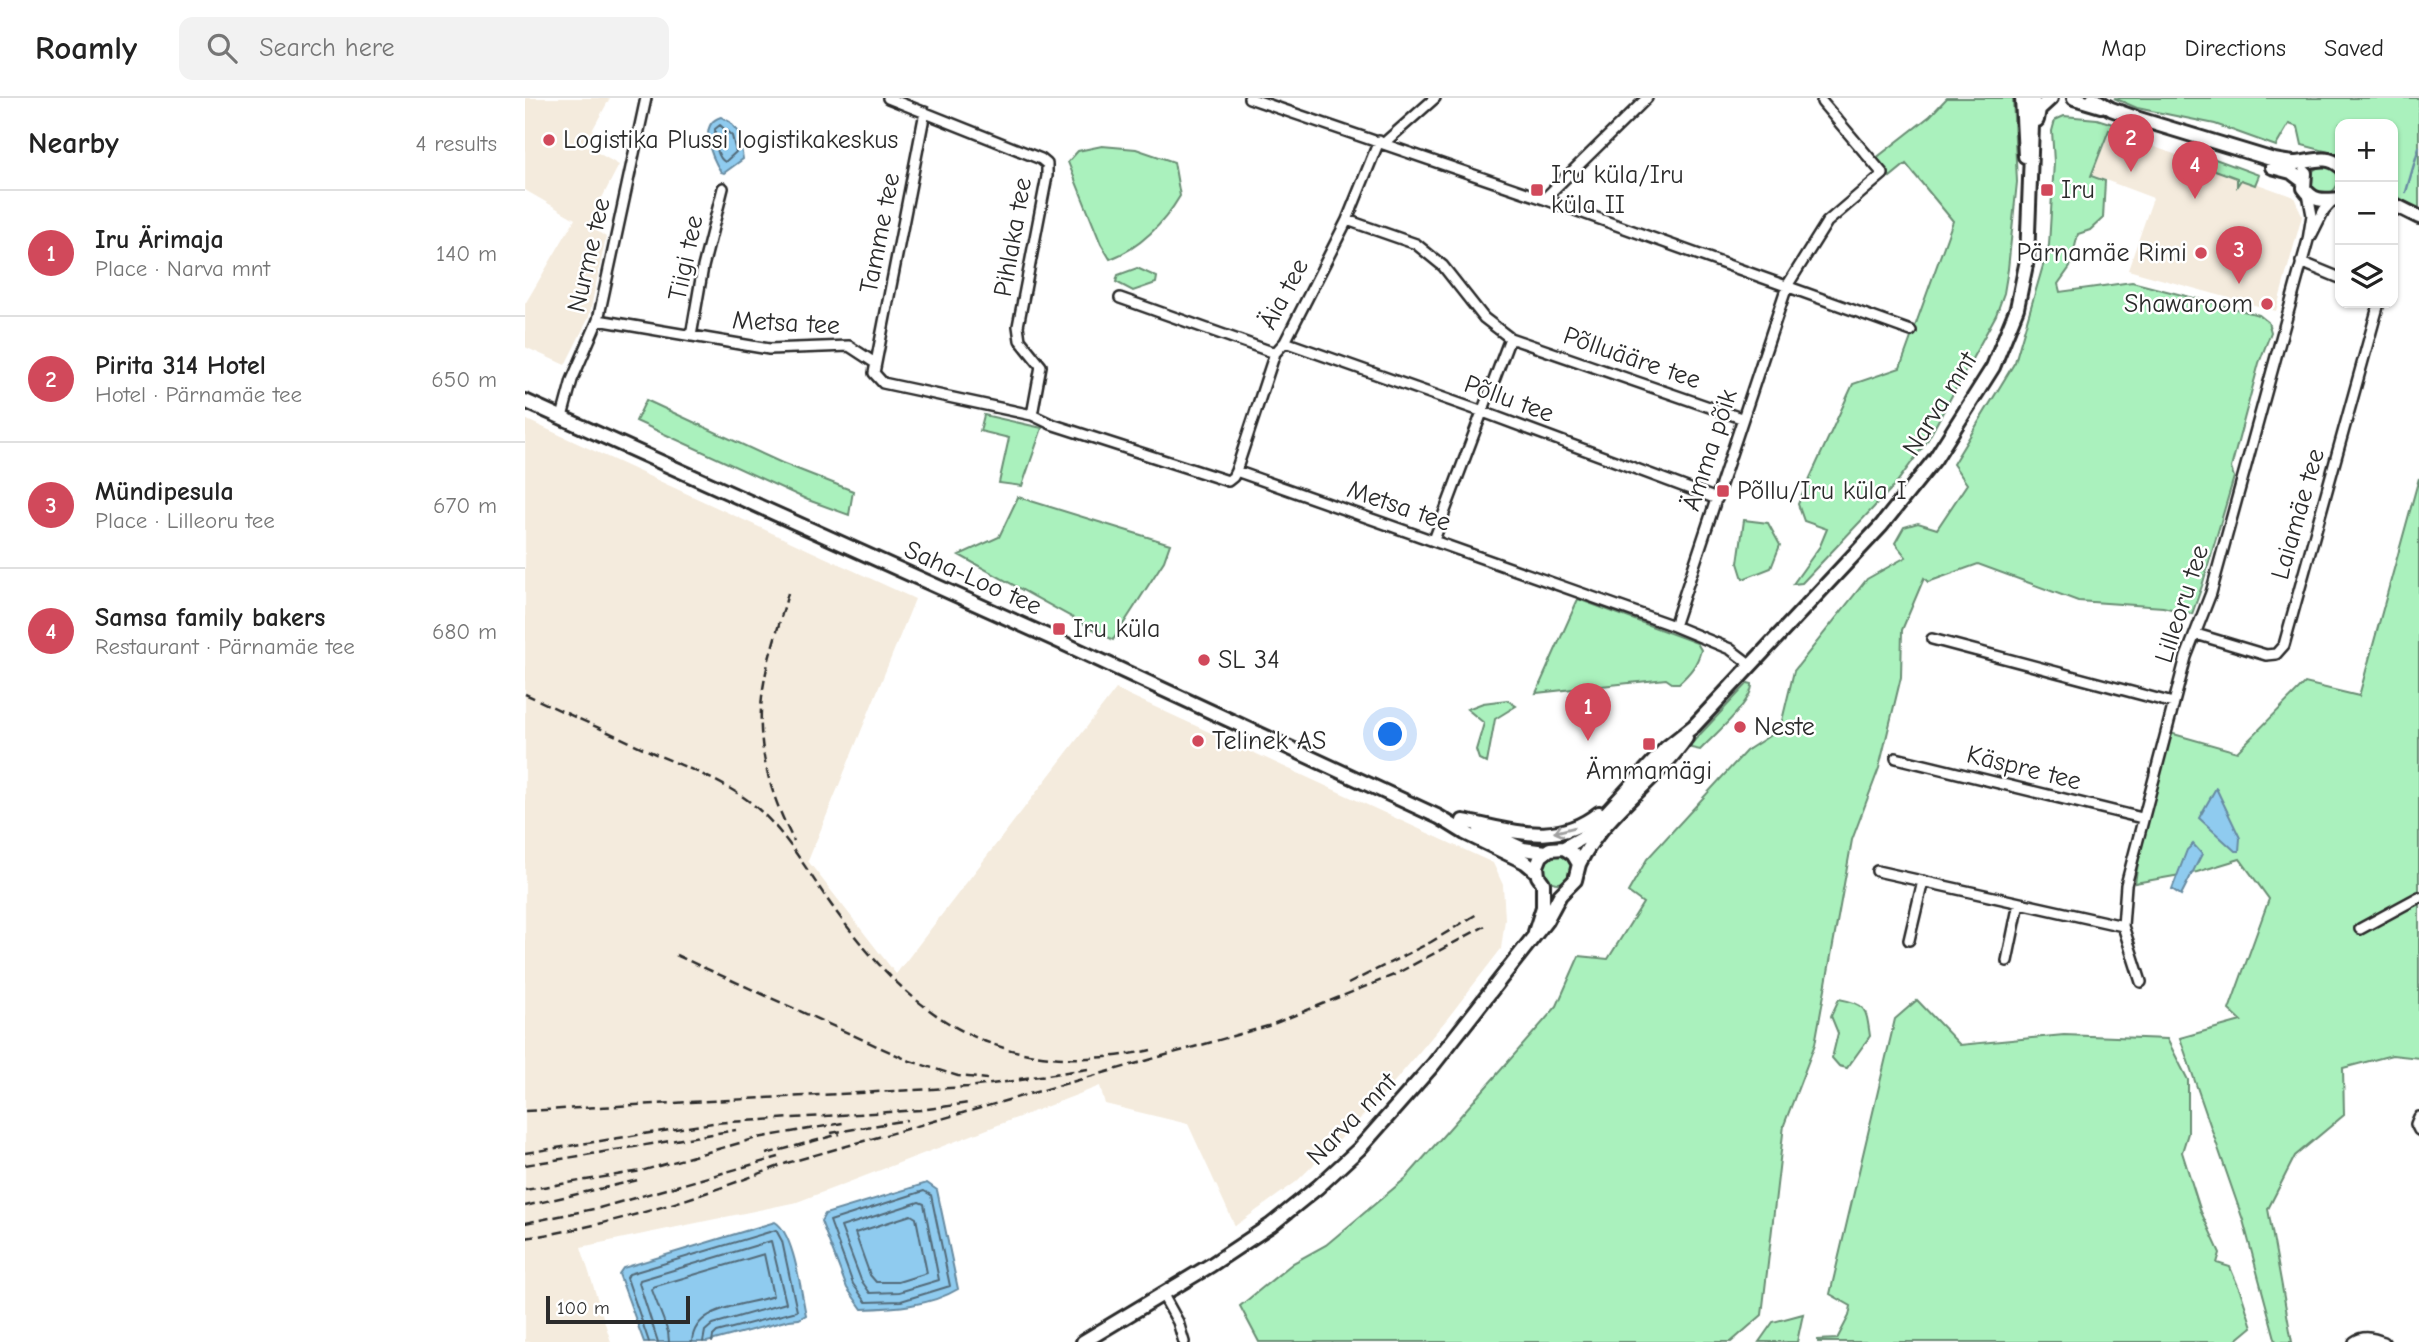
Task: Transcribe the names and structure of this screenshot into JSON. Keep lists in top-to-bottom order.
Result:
{
  "streets": {
    "main road": ["Narva mnt", "Saha-Loo tee"],
    "street": [
      "Tamme tee",
      "Pihlaka tee",
      "Nurme tee",
      "Tiigi tee",
      "Äia tee",
      "Metsa tee",
      "Põlluääre tee",
      "Põllu tee",
      "Ämma põik",
      "Laiamäe tee",
      "Lilleoru tee",
      "Käspre tee"
    ]
  },
  "crossings": [
    ["Tamme tee", "Pihlaka tee"],
    ["Tamme tee", "Metsa tee"],
    ["Pihlaka tee", "Metsa tee"],
    ["Nurme tee", "Metsa tee"],
    ["Nurme tee", "Saha-Loo tee"],
    ["Tiigi tee", "Metsa tee"],
    ["Äia tee", "Metsa tee"],
    ["Äia tee", "Põlluääre tee"],
    ["Äia tee", "Põllu tee"],
    ["Metsa tee", "Narva mnt"],
    ["Metsa tee", "Ämma põik"],
    ["Põlluääre tee", "Ämma põik"],
    ["Põllu tee", "Ämma põik"],
    ["Narva mnt", "Saha-Loo tee"],
    ["Laiamäe tee", "Lilleoru tee"],
    ["Lilleoru tee", "Käspre tee"]
  ],
  "places": {
    "other": [
      "Logistika Plussi logistikakeskus",
      "Pärnamäe Rimi",
      "Shawaroom",
      "SL 34",
      "Neste",
      "Telinek AS"
    ],
    "transit": [
      "Iru küla/Iru küla II",
      "Iru",
      "Põllu/Iru küla I",
      "Iru küla",
      "Ämmamägi"
    ]
  },
  "scale_bar": "100 m",
  "page": {
    "header": "Roamly",
    "search": "Search here",
    "nav": ["Map", "Directions", "Saved"],
    "heading": ["Nearby", "4 results"],
    "pins": [
      "2",
      "4",
      "3",
      "1"
    ],
    "map_buttons": ["+", "−"],
    "list": [
      {
        "mark": "1",
        "name": "Iru Ärimaja",
        "note": "Place · Narva mnt",
        "value": "140 m"
      },
      {
        "mark": "2",
        "name": "Pirita 314 Hotel",
        "note": "Hotel · Pärnamäe tee",
        "value": "650 m"
      },
      {
        "mark": "3",
        "name": "Mündipesula",
        "note": "Place · Lilleoru tee",
        "value": "670 m"
      },
      {
        "mark": "4",
        "name": "Samsa family bakers",
        "note": "Restaurant · Pärnamäe tee",
        "value": "680 m"
      }
    ],
    "scale": "100 m"
  }
}
